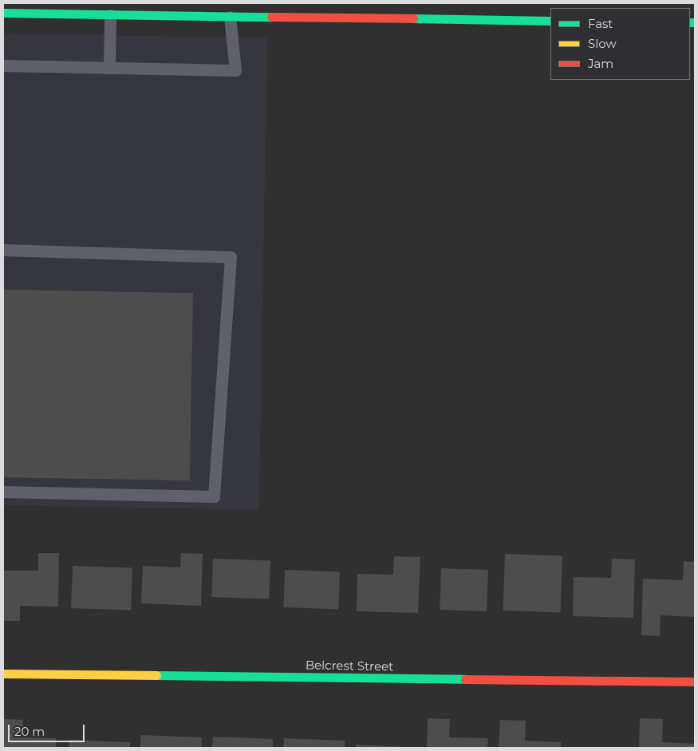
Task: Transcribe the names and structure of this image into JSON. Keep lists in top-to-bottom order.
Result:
{
  "streets": {
    "street": ["Belcrest Street"]
  },
  "legend": ["Fast", "Slow", "Jam"],
  "scale_bar": "20 m"
}
